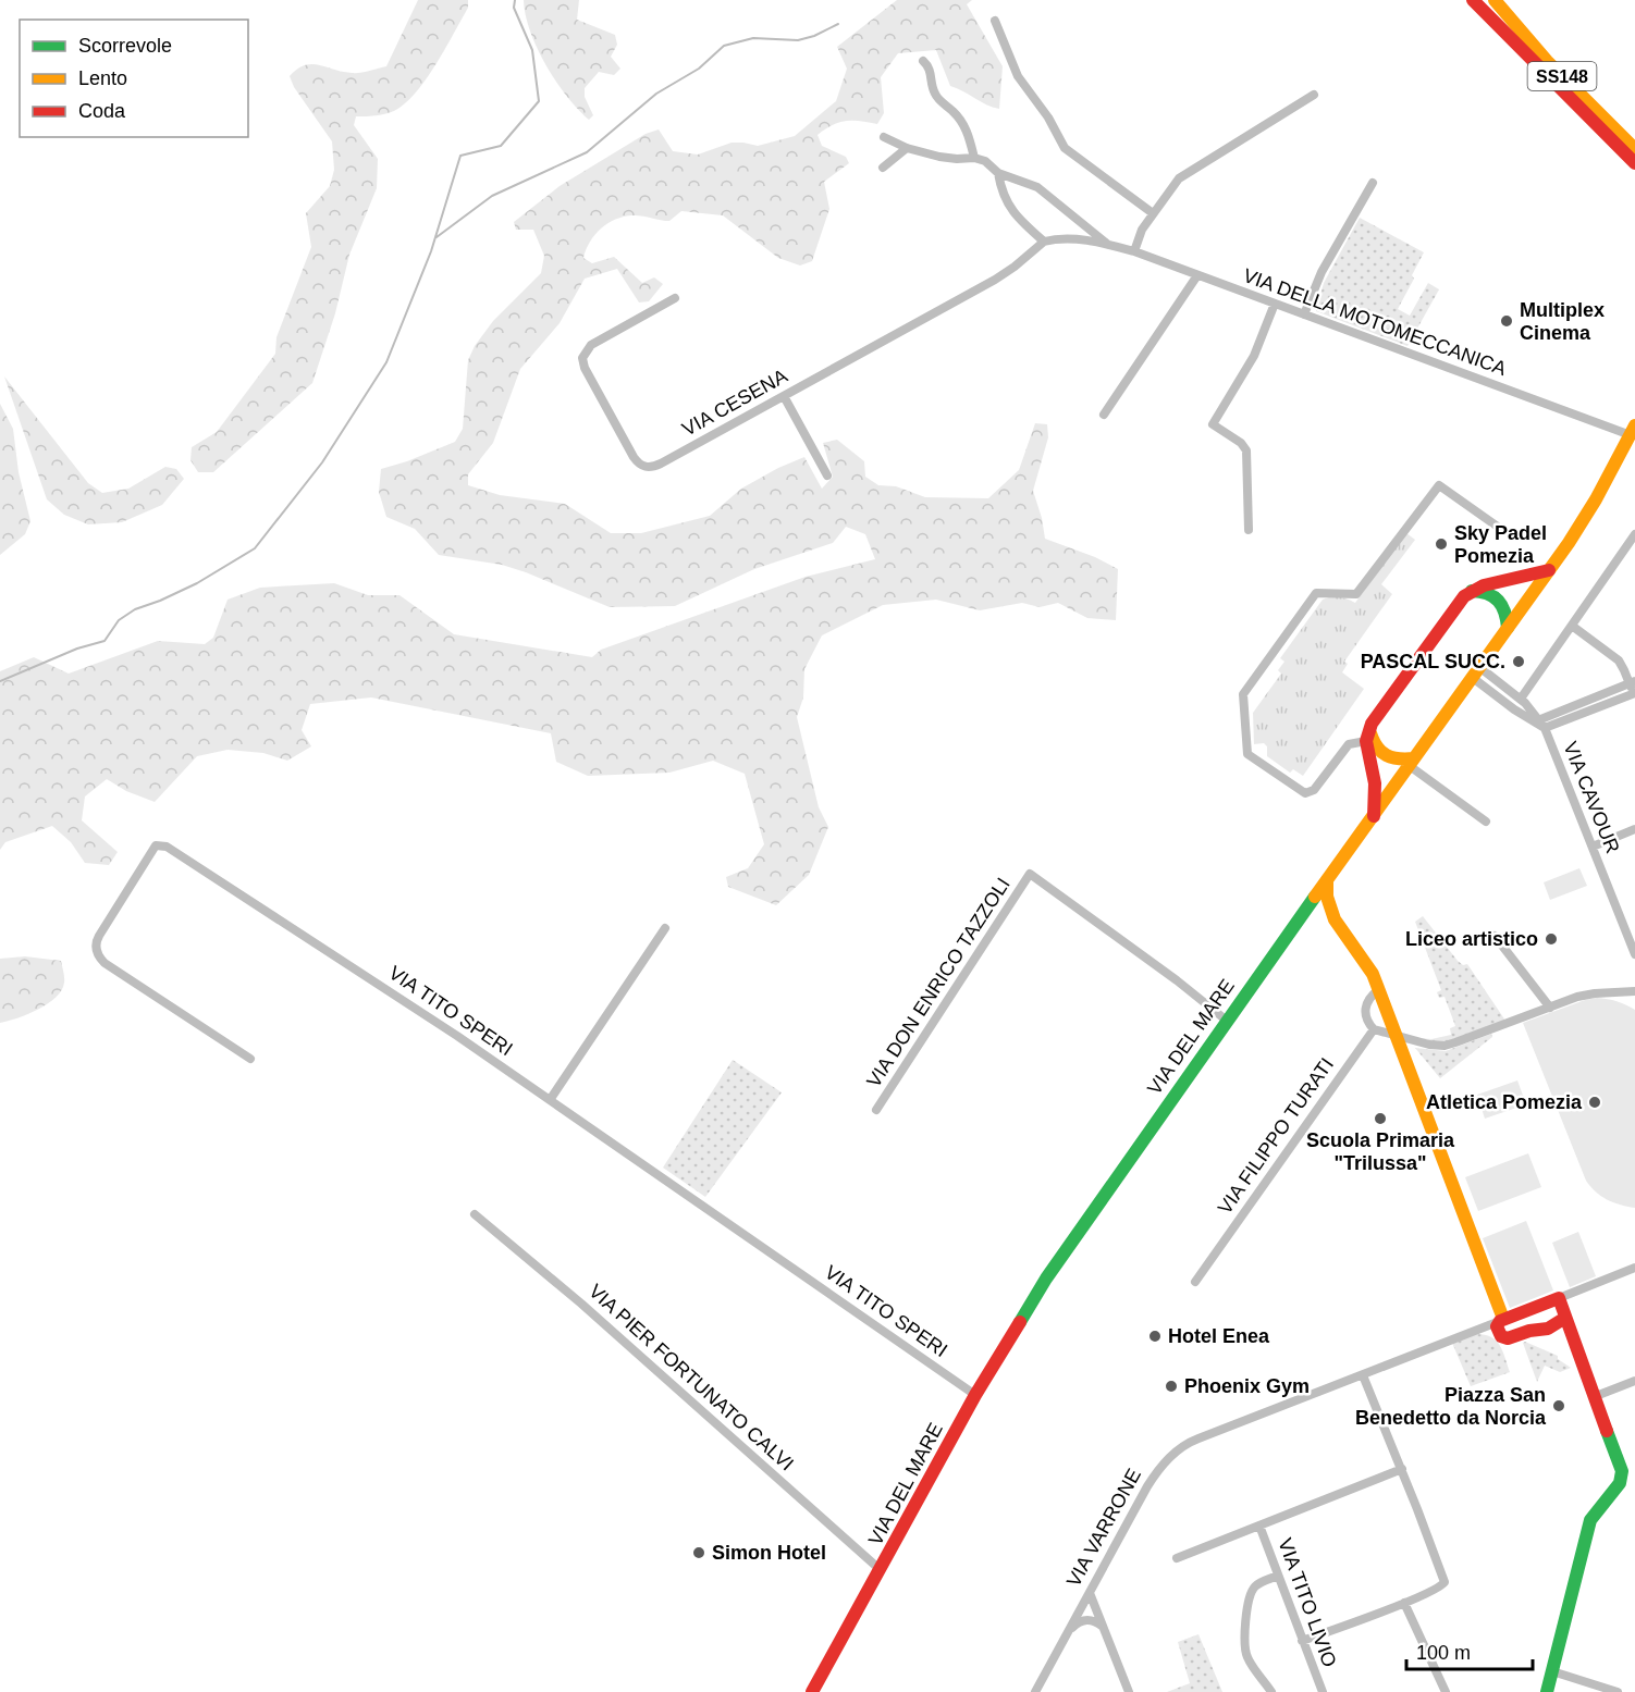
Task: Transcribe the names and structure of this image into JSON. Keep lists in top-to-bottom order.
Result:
{
  "streets": {
    "main road": ["SS148", "VIA DEL MARE", "VIA VARRONE"],
    "street": [
      "VIA DELLA MOTOMECCANICA",
      "VIA CESENA",
      "VIA CAVOUR",
      "VIA DON ENRICO TAZZOLI",
      "VIA TITO SPERI",
      "VIA FILIPPO TURATI",
      "VIA PIER FORTUNATO CALVI",
      "VIA TITO LIVIO"
    ]
  },
  "crossings": [
    ["VIA DELLA MOTOMECCANICA", "VIA CESENA"],
    ["VIA DELLA MOTOMECCANICA", "VIA DEL MARE"],
    ["VIA CAVOUR", "VIA DEL MARE"],
    ["VIA DON ENRICO TAZZOLI", "VIA DEL MARE"],
    ["VIA TITO SPERI", "VIA DEL MARE"],
    ["VIA DEL MARE", "VIA PIER FORTUNATO CALVI"]
  ],
  "places": [
    "Multiplex Cinema",
    "Sky Padel Pomezia",
    "PASCAL SUCC.",
    "Liceo artistico",
    "Atletica Pomezia",
    "Scuola Primaria \"Trilussa\"",
    "Hotel Enea",
    "Phoenix Gym",
    "Piazza San Benedetto da Norcia",
    "Simon Hotel"
  ],
  "legend": ["Scorrevole", "Lento", "Coda"],
  "scale_bar": "100 m"
}
